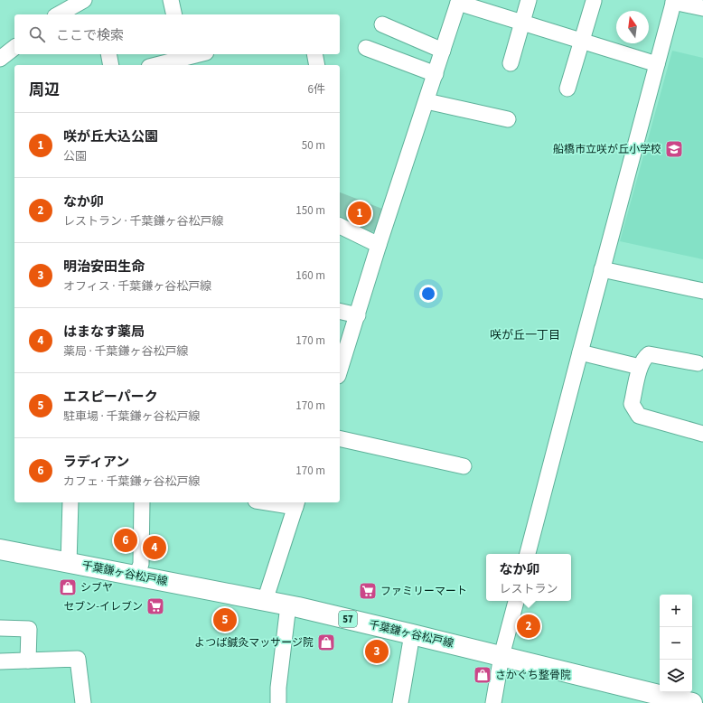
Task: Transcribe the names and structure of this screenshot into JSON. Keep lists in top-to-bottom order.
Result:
{
  "streets": {
    "main road": ["千葉鎌ヶ谷松戸線", "57"]
  },
  "districts": ["咲が丘一丁目"],
  "places": {
    "school or university": ["船橋市立咲が丘小学校"],
    "shop": ["シブヤ", "よつば鍼灸マッサージ院", "さかぐち整骨院"],
    "supermarket": ["ファミリーマート", "セブン-イレブン"]
  },
  "north": "top",
  "page": {
    "search": "ここで検索",
    "heading": ["周辺", "6件"],
    "list": [
      {
        "mark": "1",
        "name": "咲が丘大込公園",
        "note": "公園",
        "value": "50 m"
      },
      {
        "mark": "2",
        "name": "なか卯",
        "note": "レストラン · 千葉鎌ヶ谷松戸線",
        "value": "150 m"
      },
      {
        "mark": "3",
        "name": "明治安田生命",
        "note": "オフィス · 千葉鎌ヶ谷松戸線",
        "value": "160 m"
      },
      {
        "mark": "4",
        "name": "はまなす薬局",
        "note": "薬局 · 千葉鎌ヶ谷松戸線",
        "value": "170 m"
      },
      {
        "mark": "5",
        "name": "エスピーパーク",
        "note": "駐車場 · 千葉鎌ヶ谷松戸線",
        "value": "170 m"
      },
      {
        "mark": "6",
        "name": "ラディアン",
        "note": "カフェ · 千葉鎌ヶ谷松戸線",
        "value": "170 m"
      }
    ],
    "pins": [
      "1",
      "6",
      "4",
      "5",
      "2",
      "3"
    ],
    "popup": ["なか卯", "レストラン"],
    "map_buttons": ["+", "−"]
  }
}
